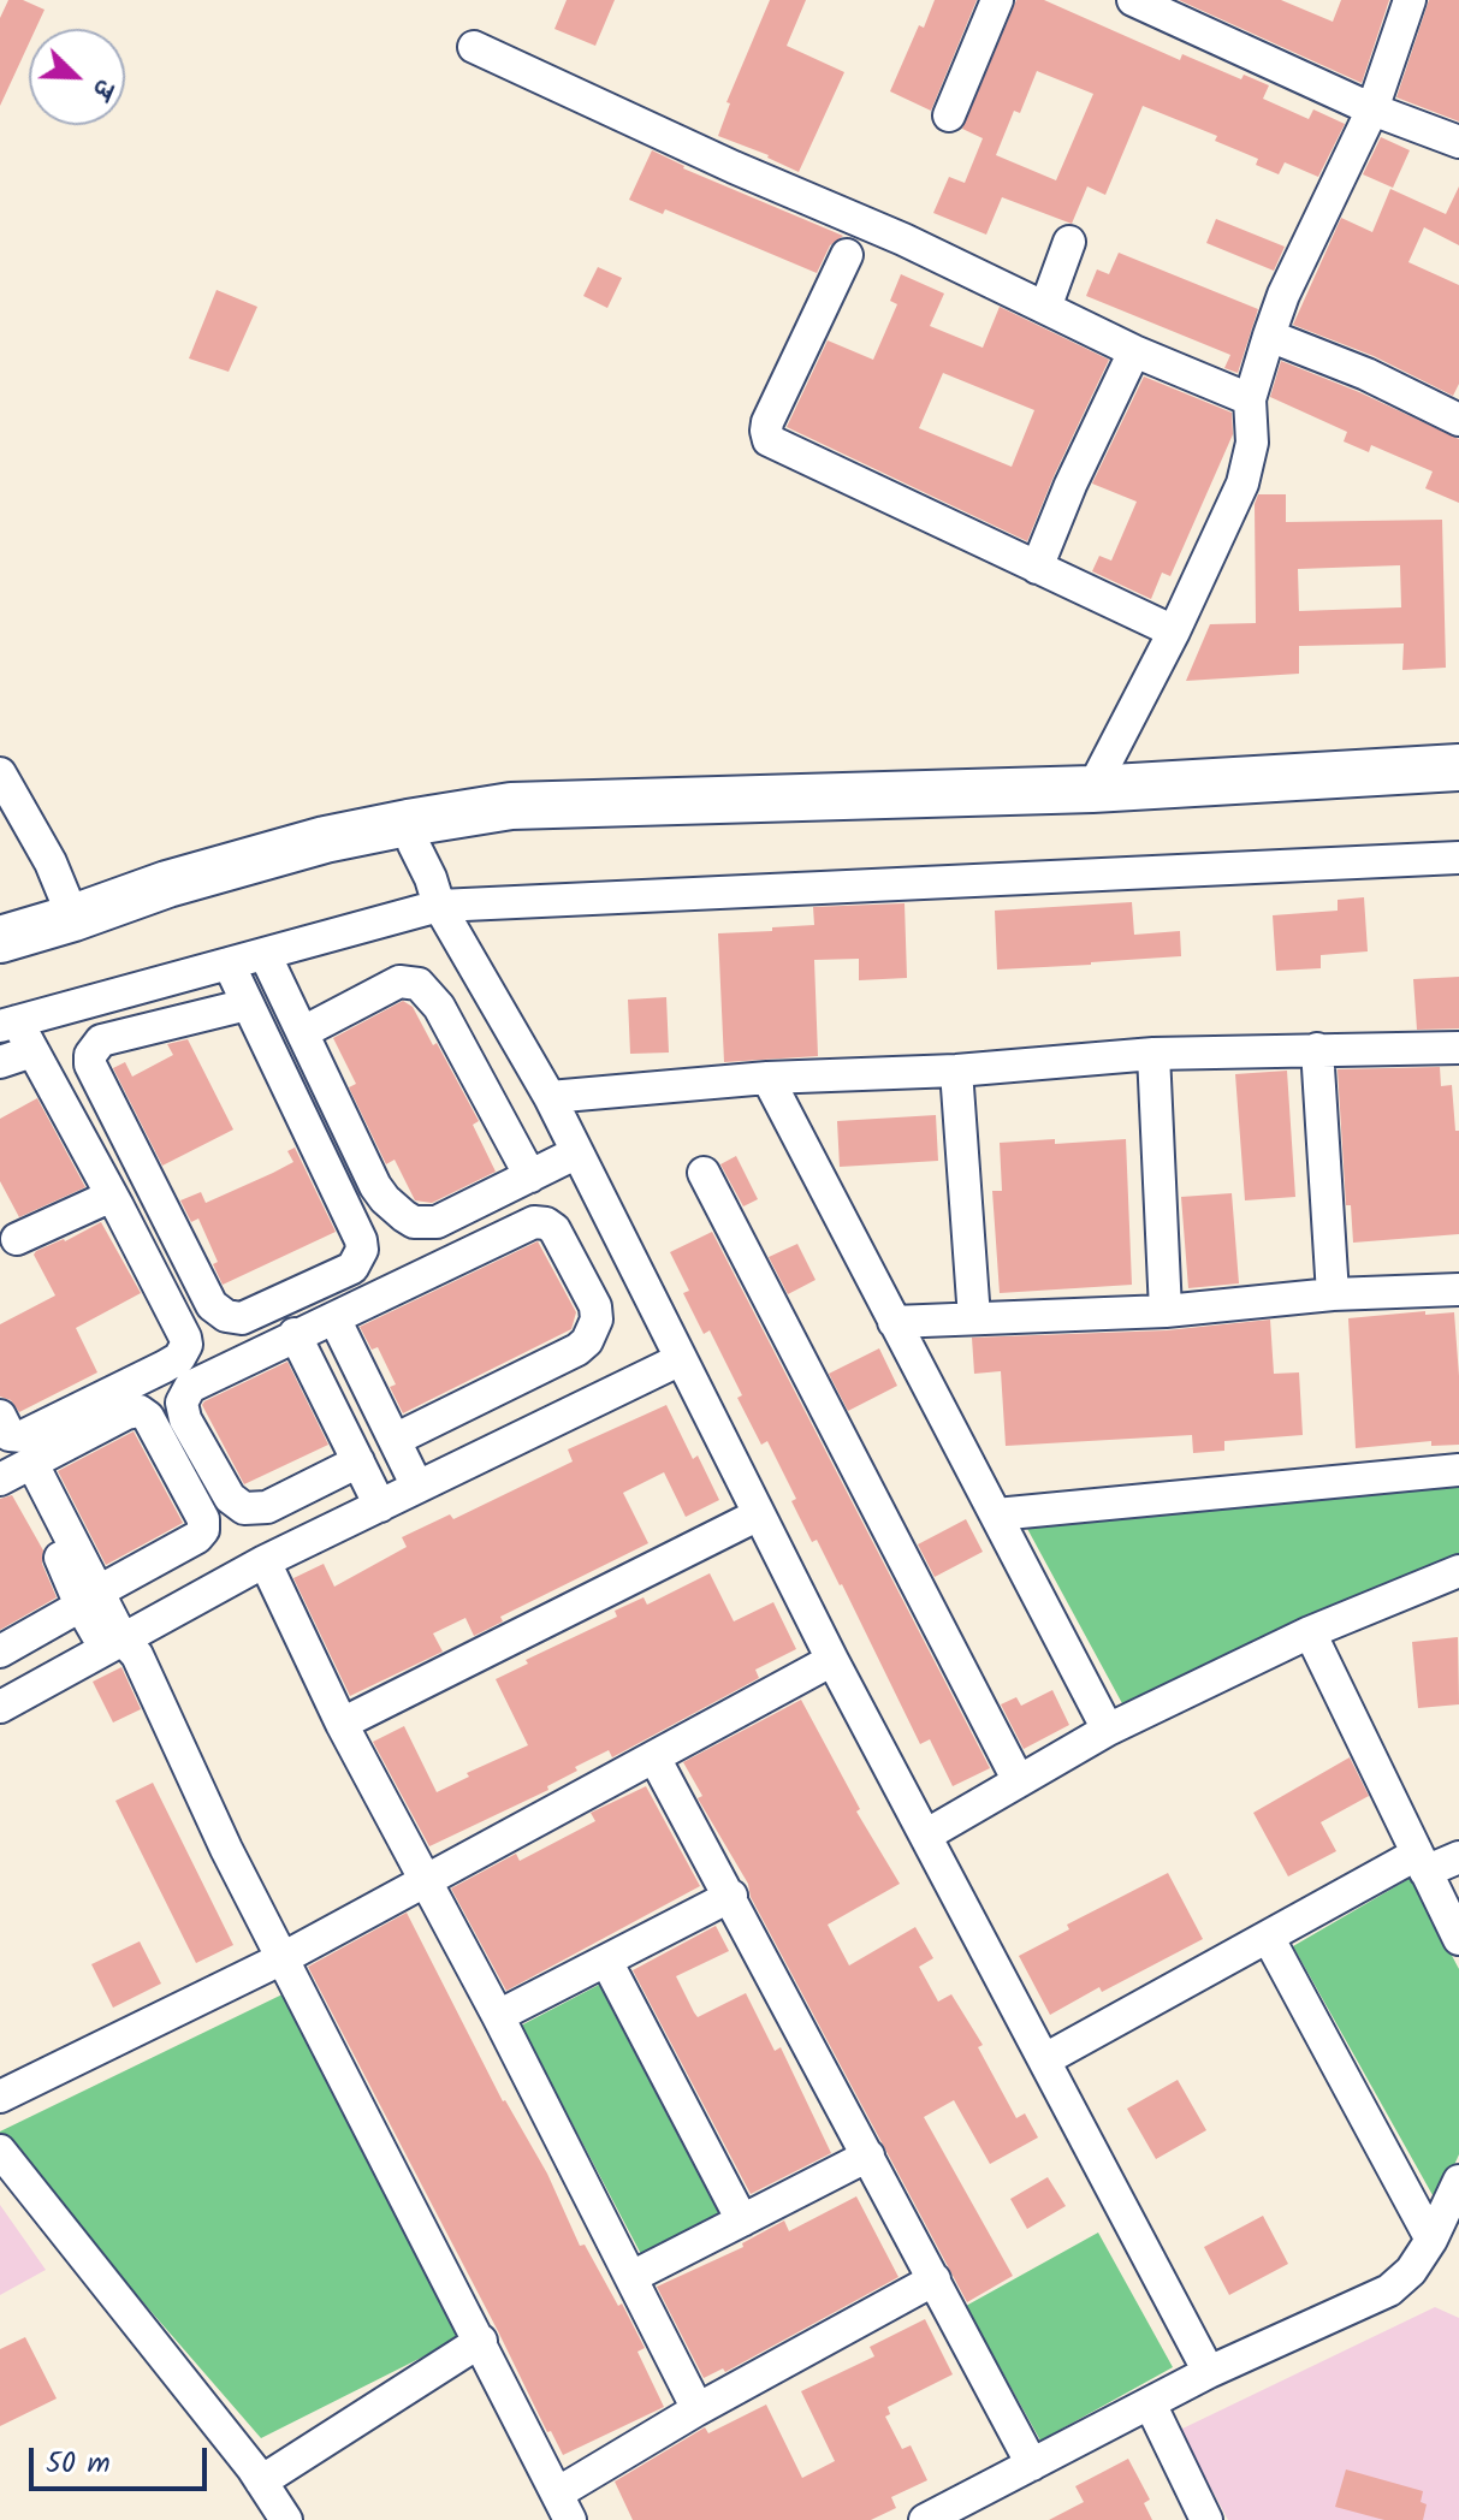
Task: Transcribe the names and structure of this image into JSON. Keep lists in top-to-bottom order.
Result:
{
  "scale_bar": "50 m",
  "north": "bottom right"
}
